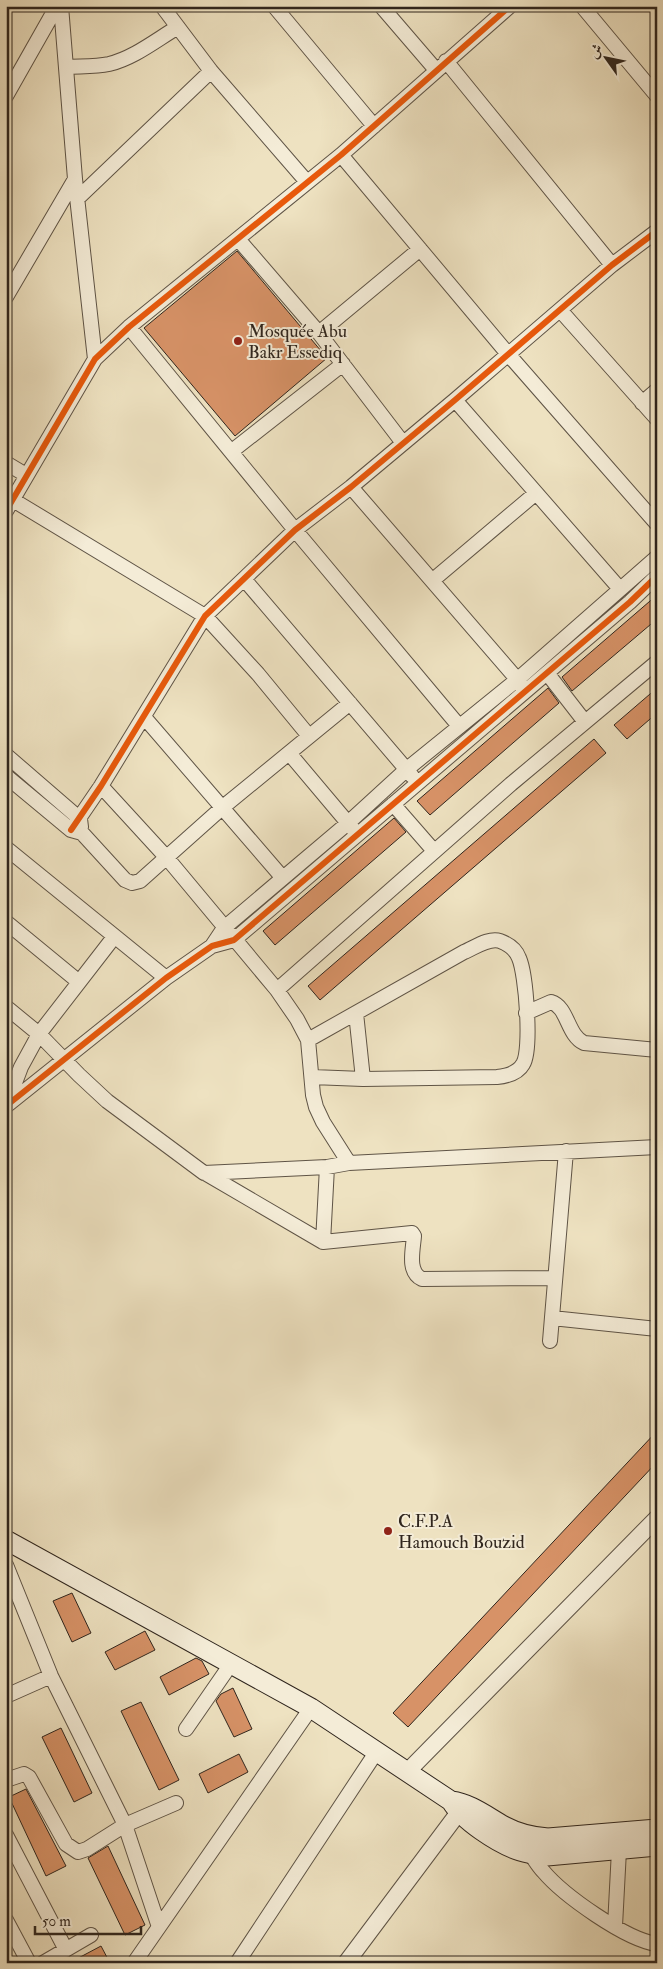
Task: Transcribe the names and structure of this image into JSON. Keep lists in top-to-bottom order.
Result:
{
  "places": ["Mosquée Abu Bakr Essediq", "C.F.P.A Hamouch Bouzid"],
  "scale_bar": "50 m",
  "north": "top left"
}
